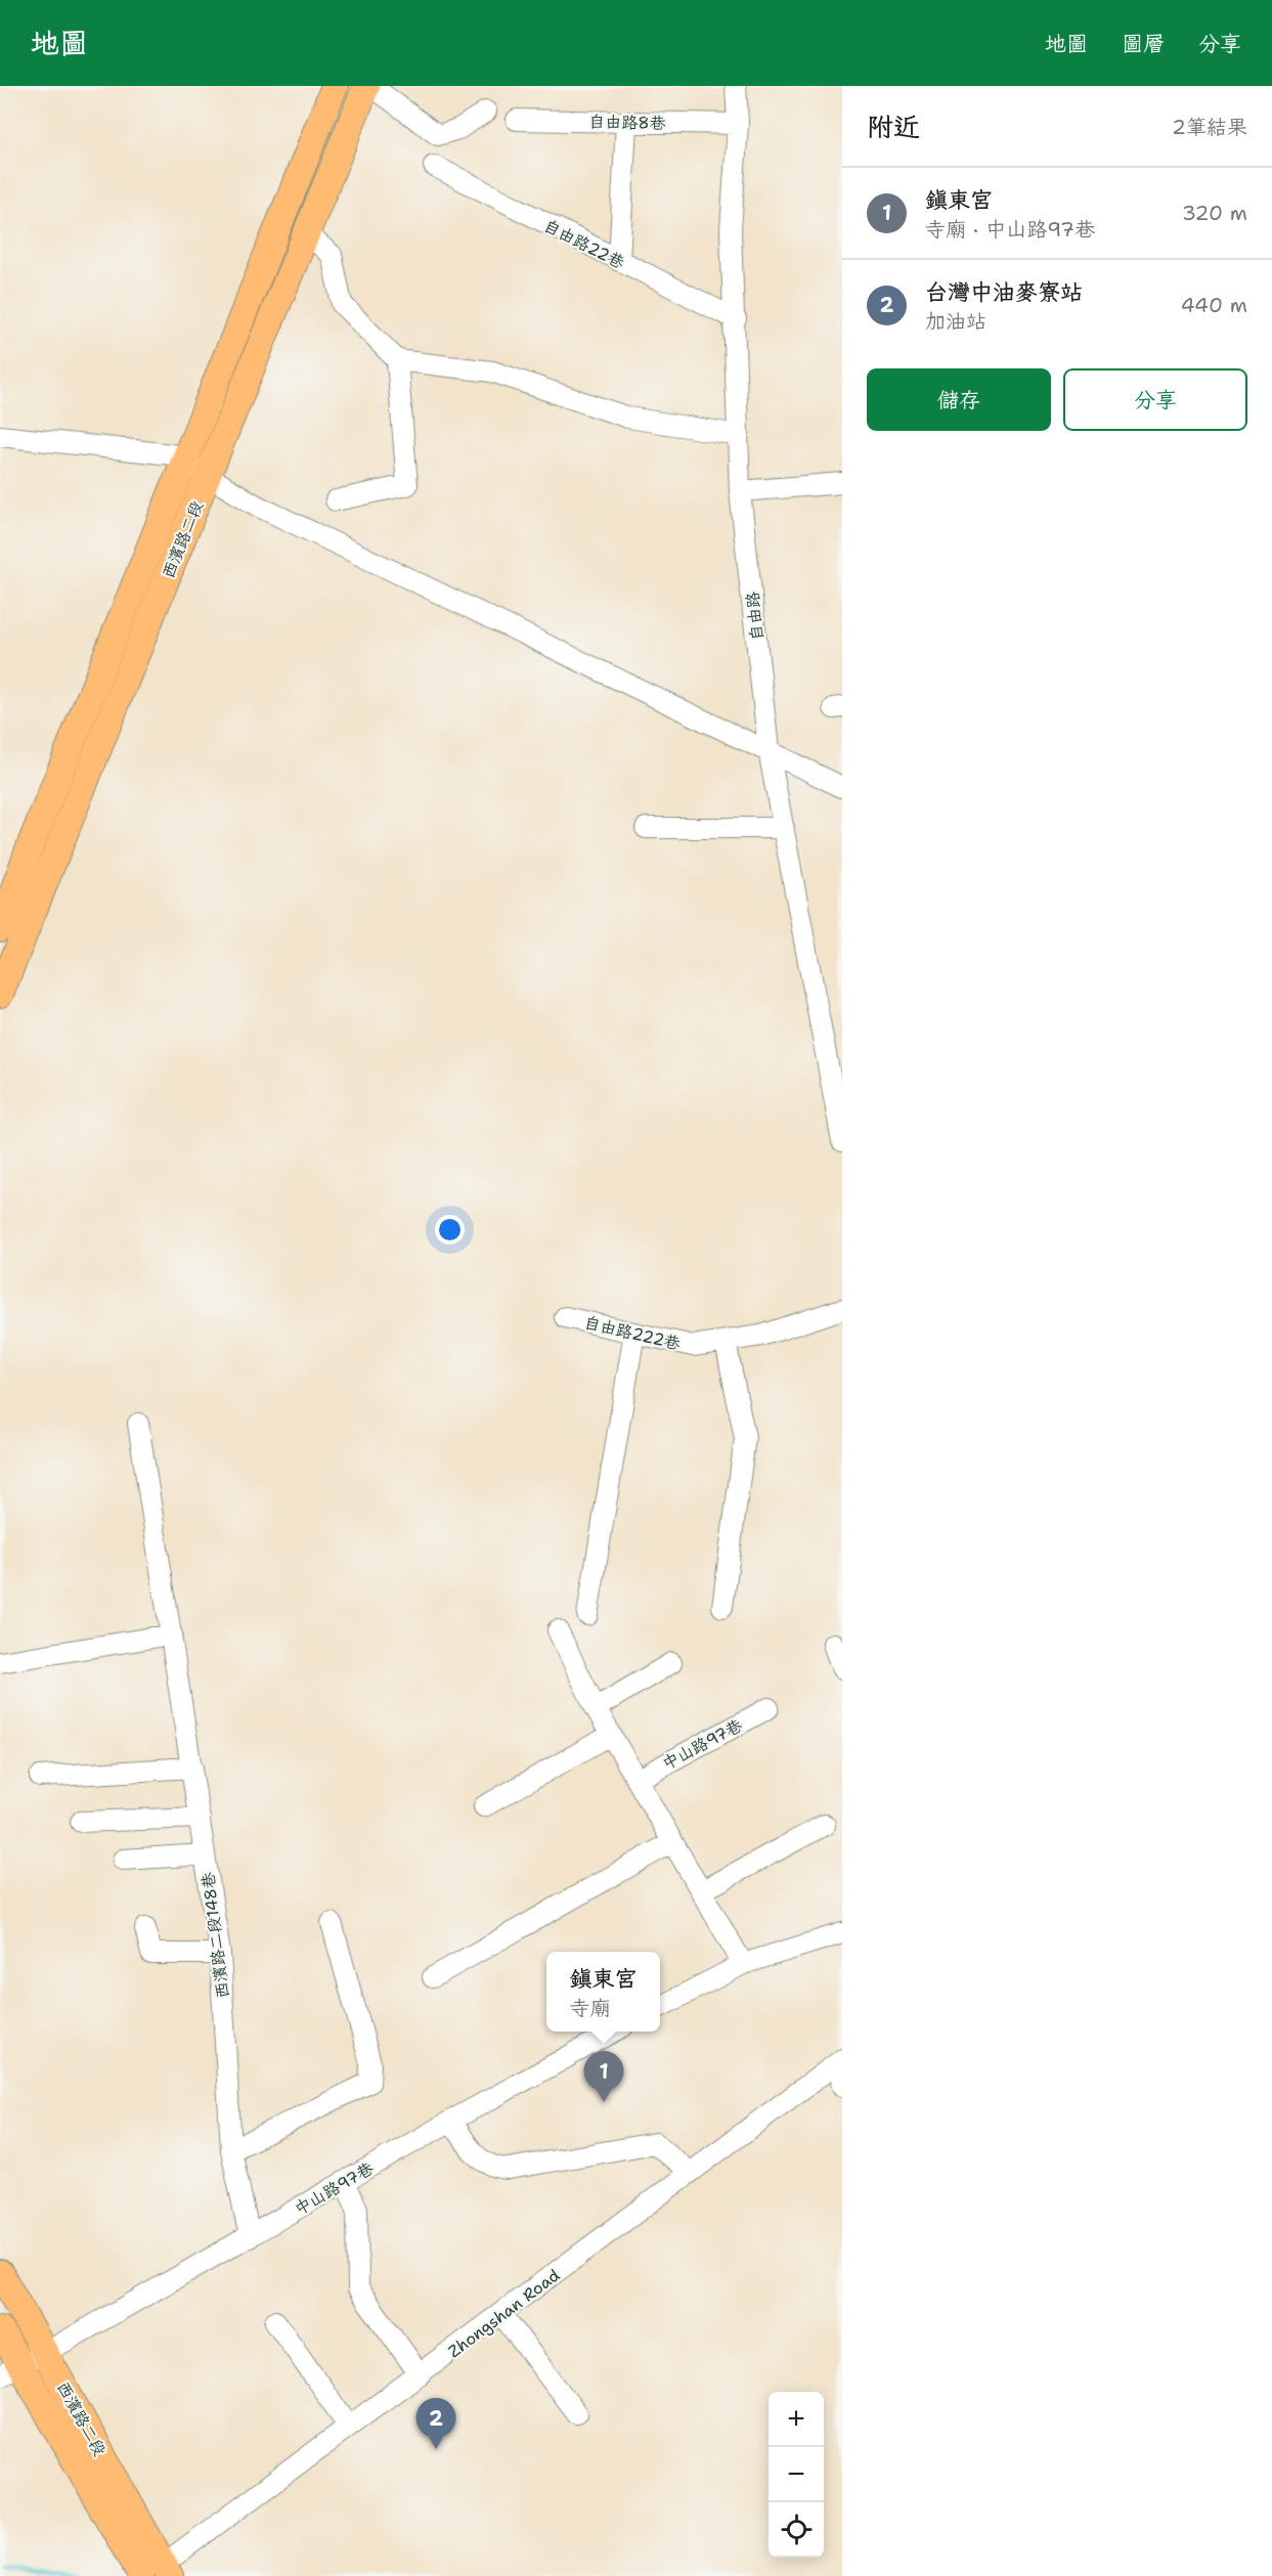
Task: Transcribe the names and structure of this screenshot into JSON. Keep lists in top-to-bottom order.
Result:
{
  "streets": {
    "main road": ["西濱路二段"],
    "street": [
      "自由路8巷",
      "自由路22巷",
      "自由路",
      "自由路222巷",
      "中山路97巷",
      "西濱路二段148巷",
      "Zhongshan Road"
    ]
  },
  "crossings": [
    ["自由路8巷", "自由路"],
    ["自由路22巷", "自由路"],
    ["西濱路二段", "中山路97巷"],
    ["西濱路二段", "Zhongshan Road"],
    ["中山路97巷", "西濱路二段148巷"]
  ],
  "page": {
    "header": "地圖",
    "nav": ["地圖", "圖層", "分享"],
    "heading": ["附近", "2筆結果"],
    "list": [
      {
        "mark": "1",
        "name": "鎮東宮",
        "note": "寺廟 · 中山路97巷",
        "value": "320 m"
      },
      {
        "mark": "2",
        "name": "台灣中油麥寮站",
        "note": "加油站",
        "value": "440 m"
      }
    ],
    "buttons": ["儲存", "分享"],
    "popup": ["鎮東宮", "寺廟"],
    "pins": ["1", "2"],
    "map_buttons": ["+", "−"]
  }
}
